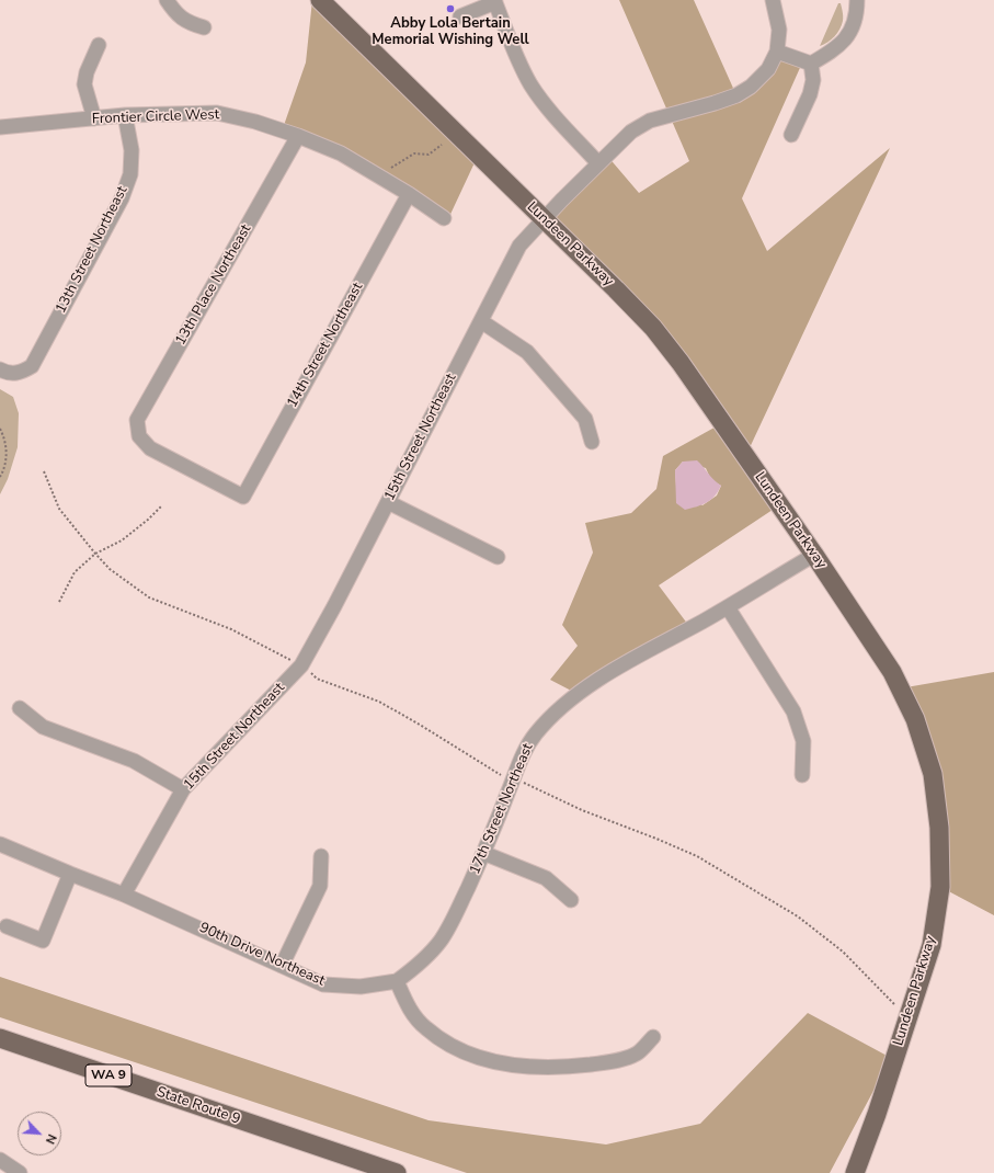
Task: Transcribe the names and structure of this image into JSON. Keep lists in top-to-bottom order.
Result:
{
  "streets": {
    "main road": ["Lundeen Parkway", "WA 9", "State Route 9"],
    "street": [
      "Frontier Circle West",
      "13th Street Northeast",
      "13th Place Northeast",
      "14th Street Northeast",
      "15th Street Northeast",
      "17th Street Northeast",
      "90th Drive Northeast"
    ]
  },
  "crossings": [
    ["Frontier Circle West", "13th Street Northeast"],
    ["Frontier Circle West", "13th Place Northeast"],
    ["Frontier Circle West", "14th Street Northeast"],
    ["Lundeen Parkway", "15th Street Northeast"],
    ["Lundeen Parkway", "17th Street Northeast"],
    ["13th Place Northeast", "14th Street Northeast"],
    ["15th Street Northeast", "90th Drive Northeast"],
    ["17th Street Northeast", "90th Drive Northeast"]
  ],
  "places": ["Abby Lola Bertain Memorial Wishing Well"],
  "north": "bottom right"
}
